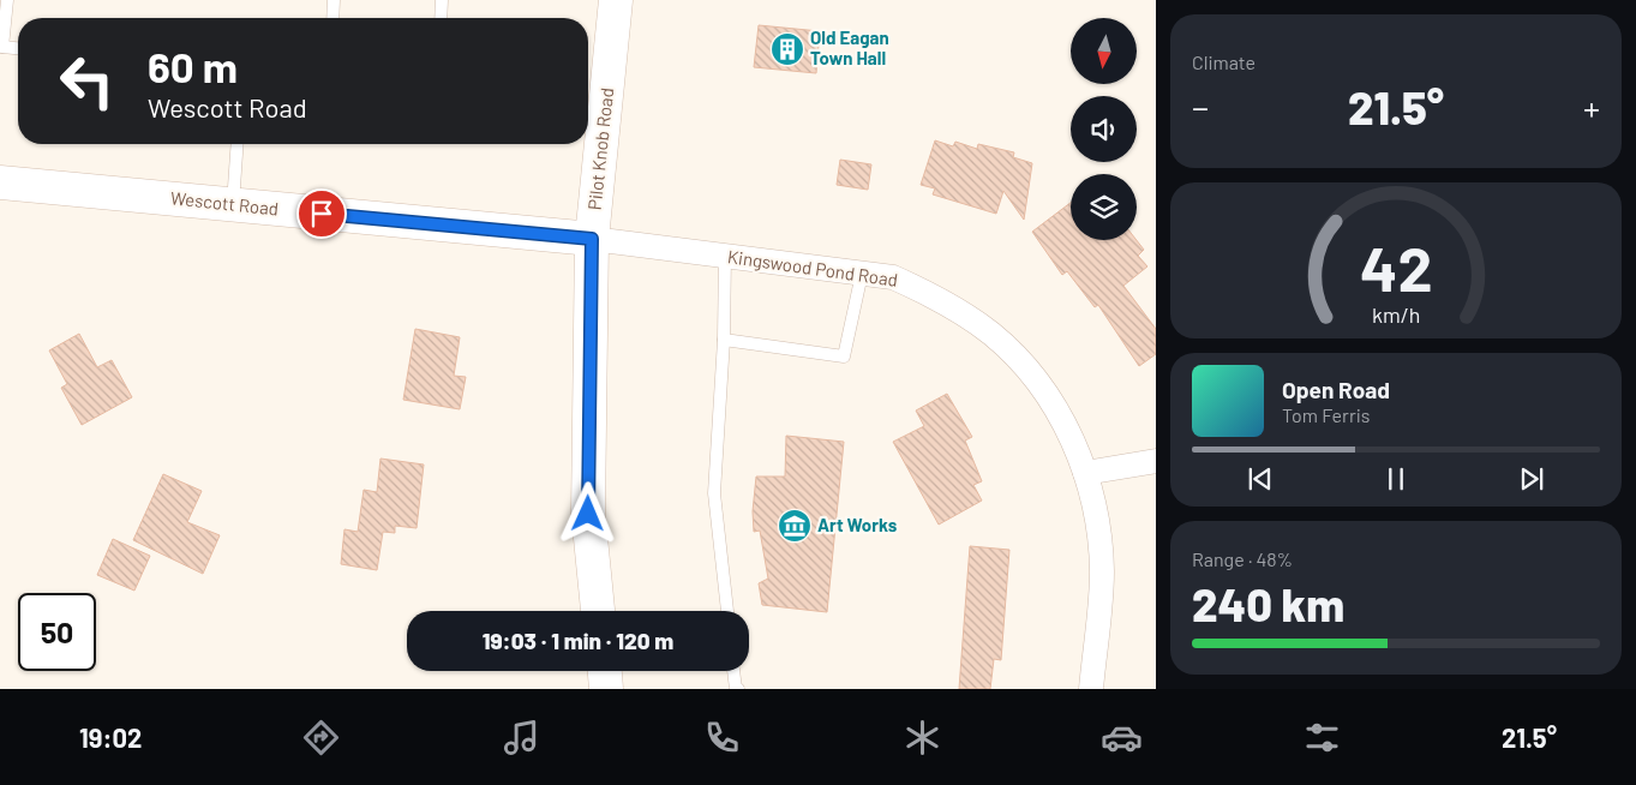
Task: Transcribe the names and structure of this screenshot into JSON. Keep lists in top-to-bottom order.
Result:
{
  "streets": {
    "main road": ["Pilot Knob Road", "Wescott Road"],
    "street": ["Kingswood Pond Road"]
  },
  "crossings": [
    ["Pilot Knob Road", "Wescott Road"],
    ["Pilot Knob Road", "Kingswood Pond Road"],
    ["Wescott Road", "Kingswood Pond Road"]
  ],
  "places": {
    "building": ["Old Eagan Town Hall"],
    "museum": ["Art Works"]
  },
  "north": "bottom",
  "page": {
    "tile": [
      "Climate",
      ["Range · 48%", "240 km"]
    ],
    "turn": ["60 m", "Wescott Road"],
    "heat": ["−", "21.5°", "+"],
    "song": ["Open Road", "Tom Ferris"],
    "limit": "50",
    "trip": "19:03 · 1 min · 120 m",
    "tabs": ["19:02", "21.5°"],
    "gauge": ["42", "km/h"]
  }
}
